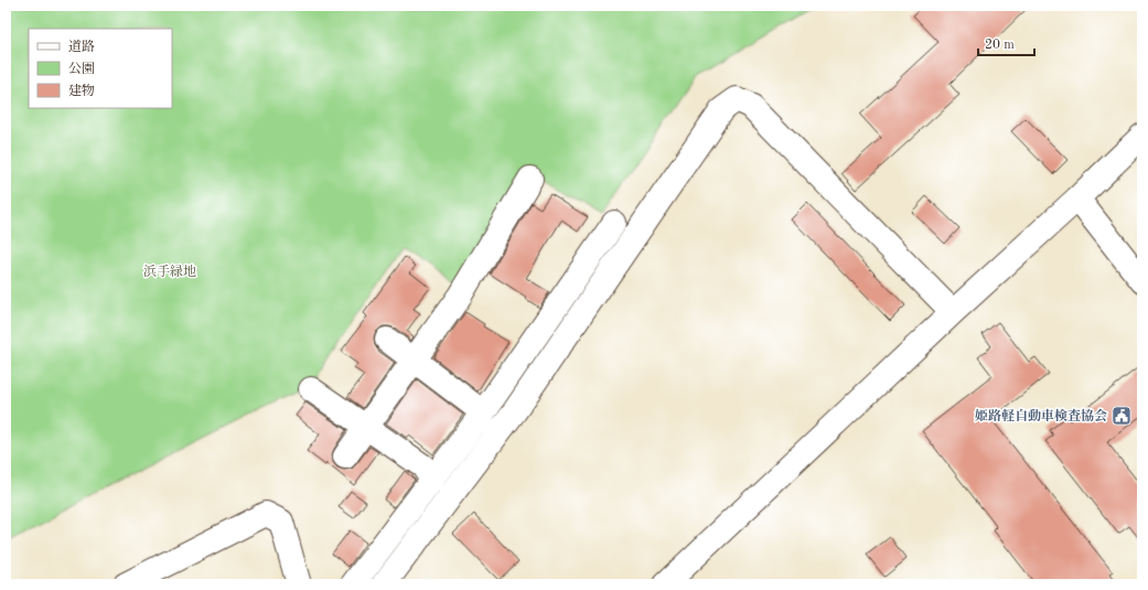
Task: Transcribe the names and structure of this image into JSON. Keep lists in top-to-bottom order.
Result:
{
  "parks": ["浜手緑地"],
  "places": {
    "public building": ["姫路軽自動車検査協会"]
  },
  "legend": ["道路", "公園", "建物"],
  "scale_bar": "20 m"
}
